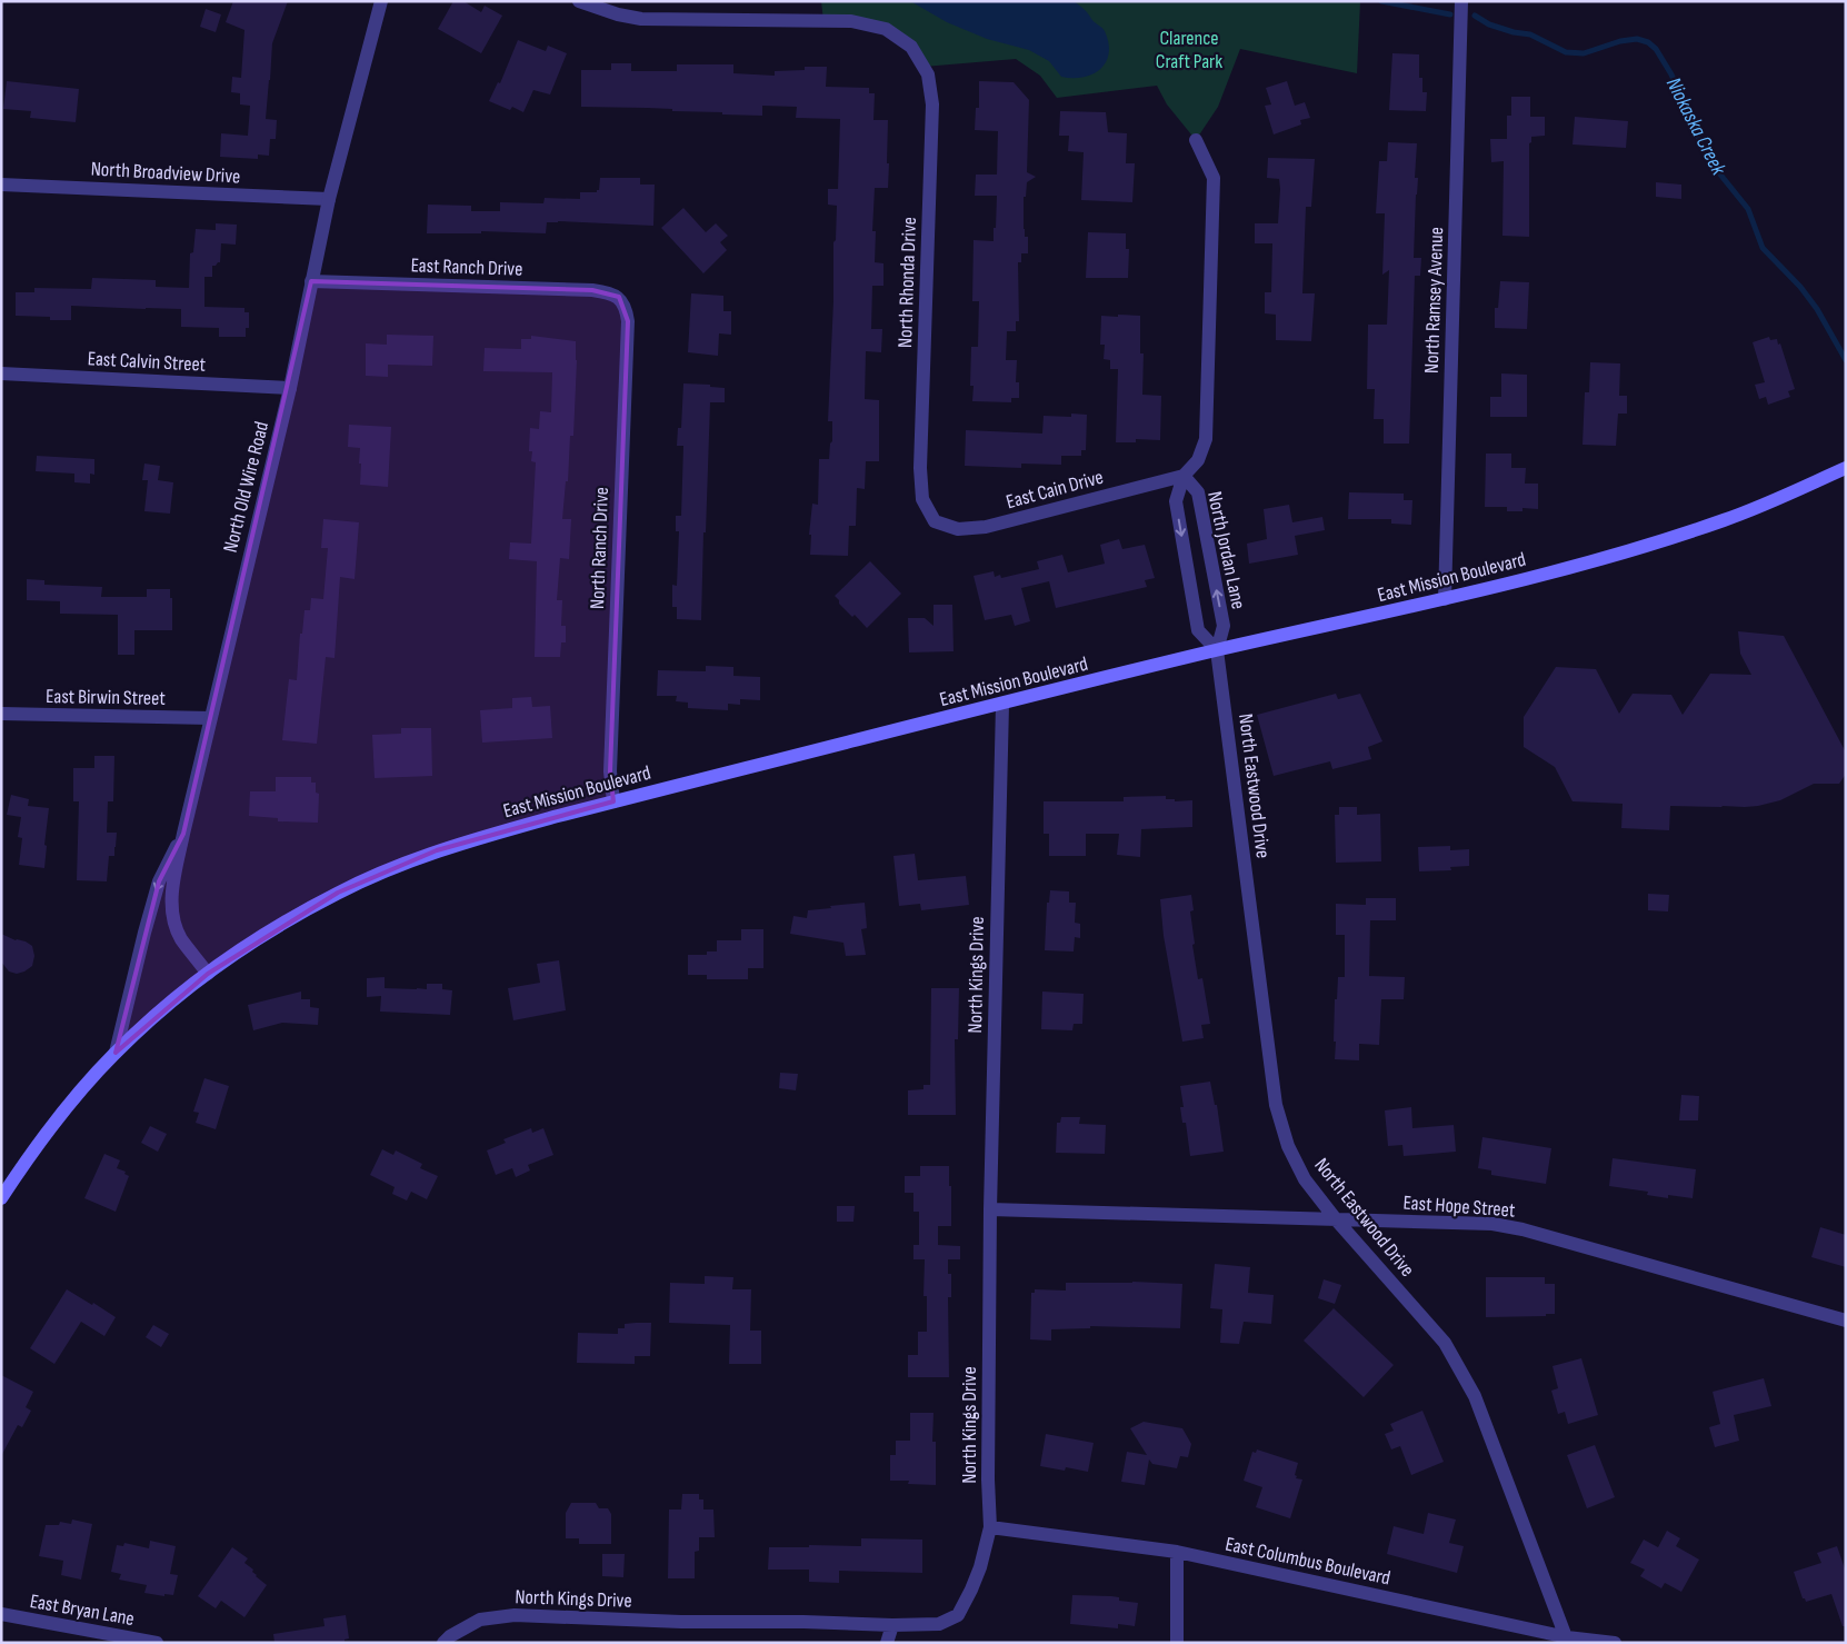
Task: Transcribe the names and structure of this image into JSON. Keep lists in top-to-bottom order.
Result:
{
  "streets": {
    "main road": ["East Mission Boulevard"],
    "street": [
      "North Broadview Drive",
      "East Ranch Drive",
      "North Rhonda Drive",
      "North Ramsey Avenue",
      "East Calvin Street",
      "North Old Wire Road",
      "East Cain Drive",
      "North Ranch Drive",
      "North Jordan Lane",
      "East Birwin Street",
      "North Eastwood Drive",
      "North Kings Drive",
      "East Hope Street",
      "East Columbus Boulevard",
      "East Bryan Lane"
    ]
  },
  "crossings": [
    ["North Broadview Drive", "North Old Wire Road"],
    ["East Ranch Drive", "North Old Wire Road"],
    ["East Ranch Drive", "North Ranch Drive"],
    ["North Rhonda Drive", "East Cain Drive"],
    ["North Ramsey Avenue", "East Mission Boulevard"],
    ["East Calvin Street", "North Old Wire Road"],
    ["North Old Wire Road", "East Mission Boulevard"],
    ["North Old Wire Road", "East Birwin Street"],
    ["East Cain Drive", "North Jordan Lane"],
    ["North Ranch Drive", "East Mission Boulevard"],
    ["North Jordan Lane", "East Mission Boulevard"],
    ["North Jordan Lane", "North Eastwood Drive"],
    ["East Mission Boulevard", "North Eastwood Drive"],
    ["East Mission Boulevard", "North Kings Drive"],
    ["North Eastwood Drive", "East Hope Street"],
    ["North Eastwood Drive", "East Columbus Boulevard"],
    ["North Kings Drive", "East Hope Street"],
    ["North Kings Drive", "East Columbus Boulevard"]
  ],
  "water": ["Niokaska Creek"],
  "parks": ["Clarence Craft Park"]
}
